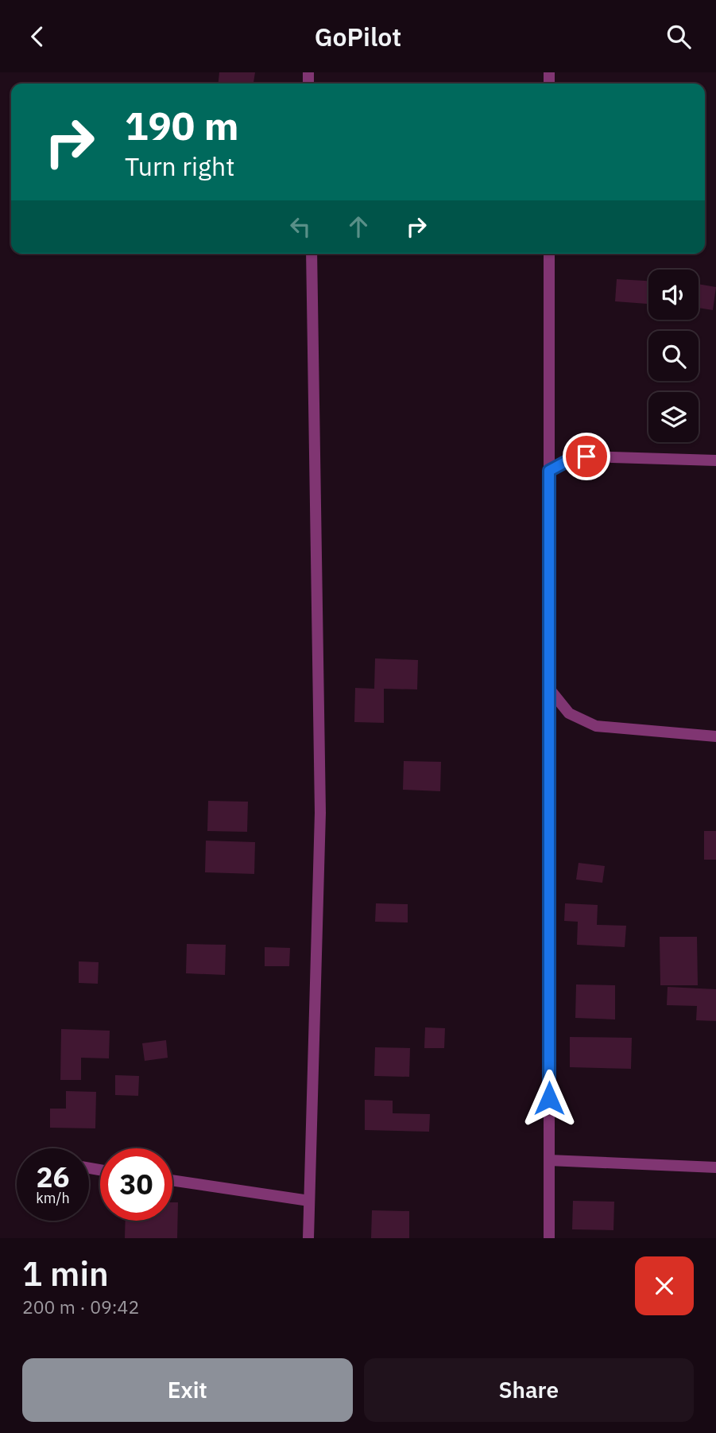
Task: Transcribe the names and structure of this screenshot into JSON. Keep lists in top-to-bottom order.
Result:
{
  "page": {
    "header": "GoPilot",
    "turn": ["190 m", "Turn right"],
    "speed": "26 km/h",
    "limit": "30",
    "heading": ["1 min", "200 m · 09:42"],
    "buttons": ["Exit", "Share"]
  }
}
